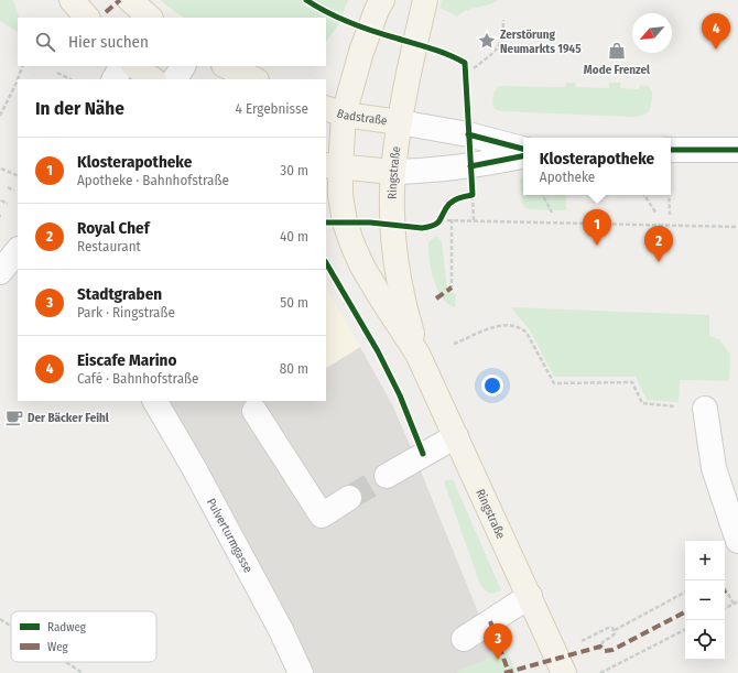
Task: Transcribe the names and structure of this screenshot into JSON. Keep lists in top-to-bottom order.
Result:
{
  "streets": {
    "main road": ["Badstraße", "Ringstraße"],
    "street": ["Pulverturmgasse"]
  },
  "crossings": [
    ["Badstraße", "Ringstraße"]
  ],
  "places": {
    "place": ["Zerstörung Neumarkts 1945"],
    "shop": ["Mode Frenzel"],
    "cafe": ["Der Bäcker Feihl"]
  },
  "legend": ["Radweg", "Weg"],
  "north": "bottom left",
  "page": {
    "pins": [
      "4",
      "1",
      "2",
      "3"
    ],
    "search": "Hier suchen",
    "heading": ["In der Nähe", "4 Ergebnisse"],
    "list": [
      {
        "mark": "1",
        "name": "Klosterapotheke",
        "note": "Apotheke · Bahnhofstraße",
        "value": "30 m"
      },
      {
        "mark": "2",
        "name": "Royal Chef",
        "note": "Restaurant",
        "value": "40 m"
      },
      {
        "mark": "3",
        "name": "Stadtgraben",
        "note": "Park · Ringstraße",
        "value": "50 m"
      },
      {
        "mark": "4",
        "name": "Eiscafe Marino",
        "note": "Café · Bahnhofstraße",
        "value": "80 m"
      }
    ],
    "popup": ["Klosterapotheke", "Apotheke"],
    "map_buttons": ["+", "−"]
  }
}
